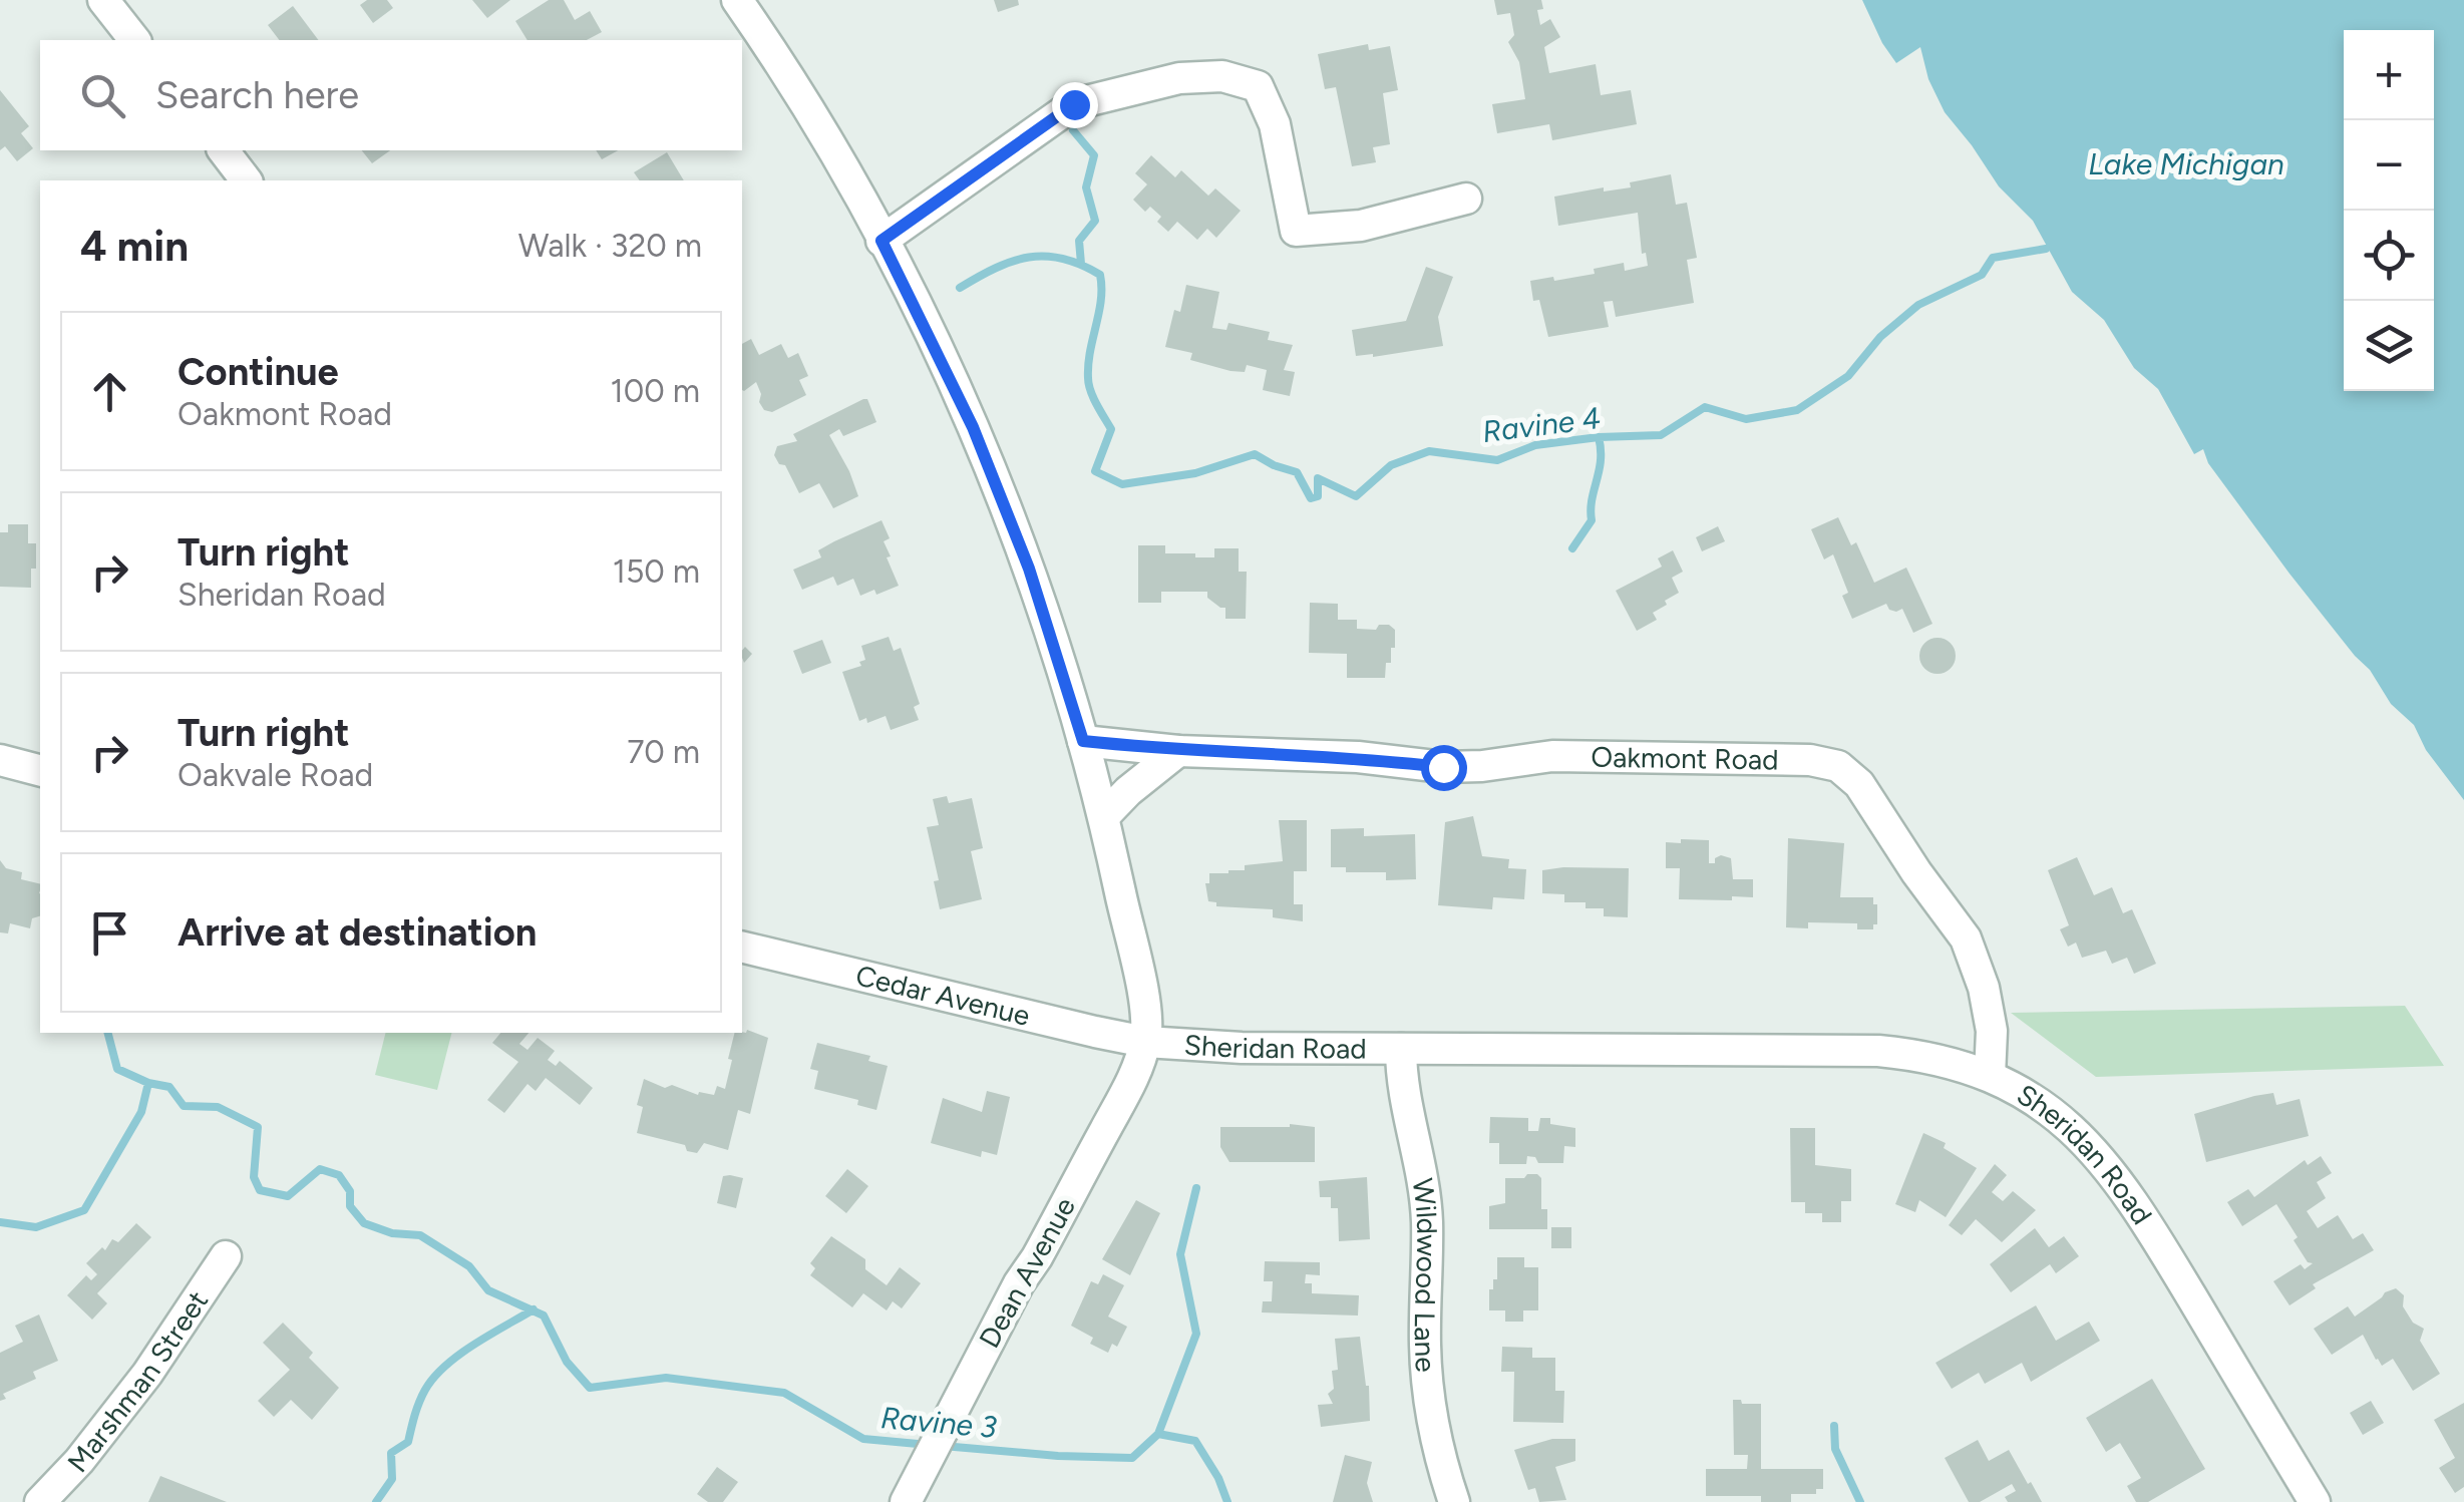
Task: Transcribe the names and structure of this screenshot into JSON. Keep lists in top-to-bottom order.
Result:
{
  "streets": {
    "street": [
      "Oakmont Road",
      "Cedar Avenue",
      "Sheridan Road",
      "Dean Avenue",
      "Wildwood Lane",
      "Marshman Street"
    ]
  },
  "crossings": [
    ["Oakmont Road", "Sheridan Road"],
    ["Cedar Avenue", "Sheridan Road"],
    ["Cedar Avenue", "Dean Avenue"],
    ["Sheridan Road", "Dean Avenue"],
    ["Sheridan Road", "Wildwood Lane"]
  ],
  "water": ["Lake Michigan", "Ravine 4", "Ravine 3"],
  "page": {
    "map_buttons": ["+", "−"],
    "search": "Search here",
    "heading": ["4 min", "Walk · 320 m"],
    "list": [
      ["Continue", "Oakmont Road", "100 m"],
      ["Turn right", "Sheridan Road", "150 m"],
      ["Turn right", "Oakvale Road", "70 m"],
      "Arrive at destination"
    ]
  }
}
